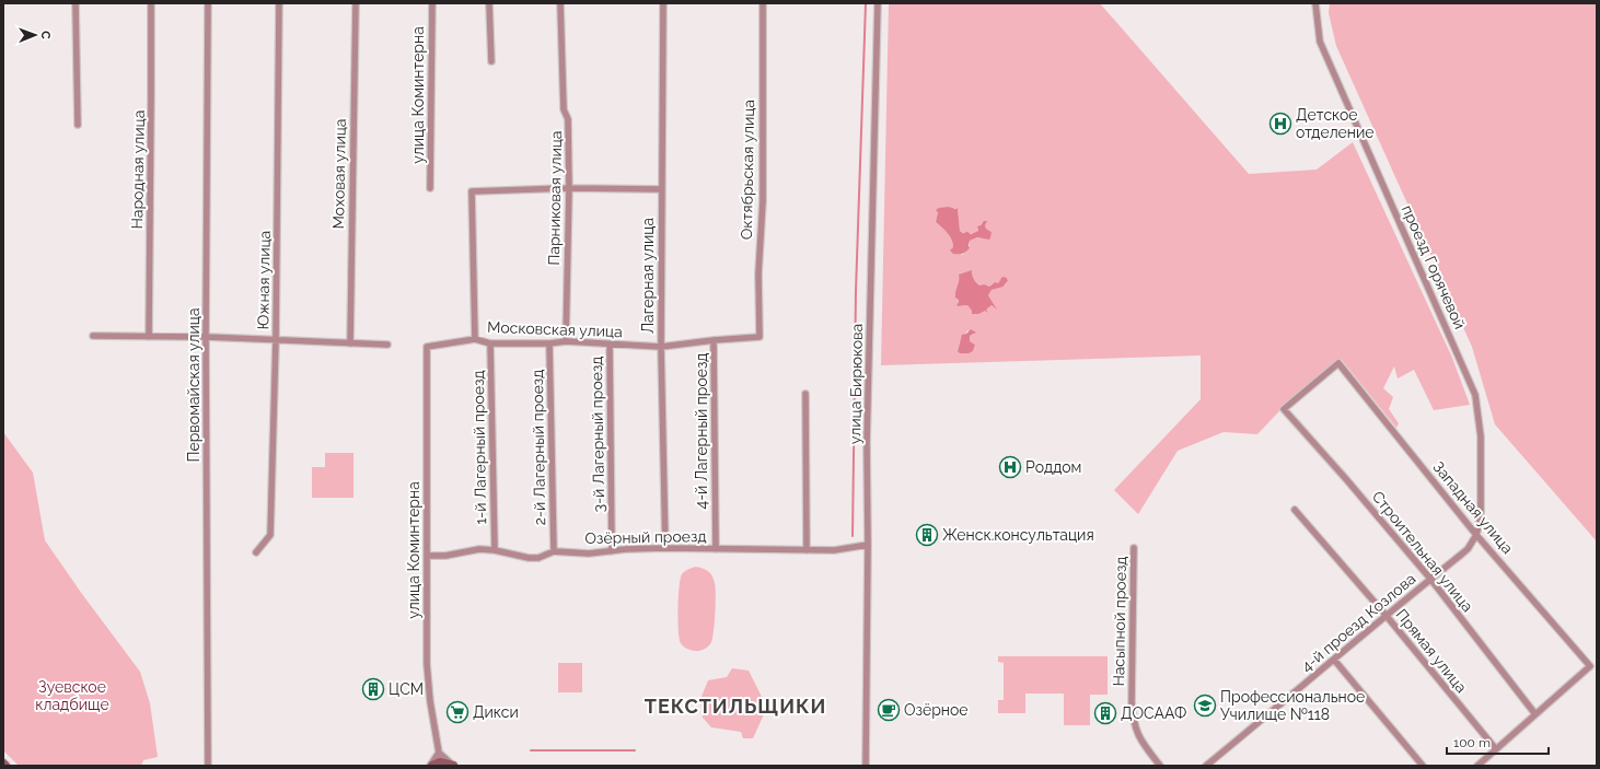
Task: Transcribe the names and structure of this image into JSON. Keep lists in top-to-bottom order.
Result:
{
  "streets": {
    "street": [
      "улица Коминтерна",
      "Народная улица",
      "Октябрьская улица",
      "Моховая улица",
      "Парниковая улица",
      "проезд Горячевой",
      "Лагерная улица",
      "Южная улица",
      "Московская улица",
      "улица Бирюкова",
      "Первомайская улица",
      "4-й Лагерный проезд",
      "3-й Лагерный проезд",
      "1-й Лагерный проезд",
      "2-й Лагерный проезд",
      "Западная улица",
      "Озёрный проезд",
      "Строительная улица",
      "Насыпной проезд",
      "4-й проезд Козлова",
      "Прямая улица"
    ]
  },
  "crossings": [
    ["улица Коминтерна", "Московская улица"],
    ["улица Коминтерна", "Озёрный проезд"],
    ["Октябрьская улица", "Московская улица"],
    ["Парниковая улица", "Московская улица"],
    ["проезд Горячевой", "Западная улица"],
    ["проезд Горячевой", "4-й проезд Козлова"],
    ["Лагерная улица", "Московская улица"],
    ["Лагерная улица", "Озёрный проезд"],
    ["Московская улица", "4-й Лагерный проезд"],
    ["Московская улица", "3-й Лагерный проезд"],
    ["Московская улица", "1-й Лагерный проезд"],
    ["Московская улица", "2-й Лагерный проезд"],
    ["улица Бирюкова", "Озёрный проезд"],
    ["4-й Лагерный проезд", "Озёрный проезд"],
    ["3-й Лагерный проезд", "Озёрный проезд"],
    ["1-й Лагерный проезд", "Озёрный проезд"],
    ["2-й Лагерный проезд", "Озёрный проезд"],
    ["Западная улица", "Строительная улица"],
    ["Строительная улица", "4-й проезд Козлова"],
    ["4-й проезд Козлова", "Прямая улица"]
  ],
  "districts": ["ТЕКСТИЛЬЩИКИ"],
  "parks": ["Зуевское кладбище"],
  "places": {
    "hospital": ["Детское отделение", "Роддом"],
    "building": ["Женск.консультация", "ЦСМ", "ДОСААФ"],
    "school or university": ["Профессиональное Училище №118"],
    "cafe": ["Озёрное"],
    "supermarket": ["Дикси"]
  },
  "scale_bar": "100 m",
  "north": "right"
}
